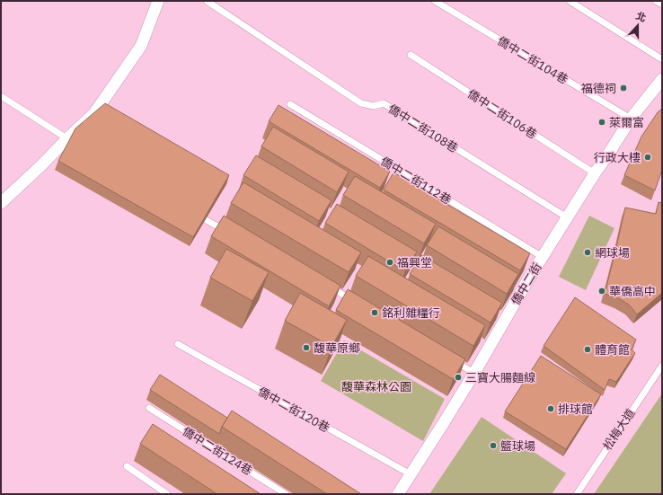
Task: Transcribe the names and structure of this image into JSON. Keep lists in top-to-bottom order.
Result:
{
  "streets": {
    "street": ["僑中二街"],
    "lane": [
      "僑中二街104巷",
      "僑中二街106巷",
      "僑中二街108巷",
      "僑中二街112巷",
      "僑中二街120巷",
      "松梅大道",
      "僑中二街124巷"
    ]
  },
  "crossings": [
    ["僑中二街104巷", "僑中二街"],
    ["僑中二街106巷", "僑中二街"],
    ["僑中二街108巷", "僑中二街"],
    ["僑中二街112巷", "僑中二街"],
    ["僑中二街", "僑中二街120巷"]
  ],
  "parks": ["馥華森林公園"],
  "places": [
    "福德祠",
    "萊爾富",
    "行政大樓",
    "網球場",
    "福興堂",
    "華僑高中",
    "銘利雜糧行",
    "馥華原鄉",
    "體育館",
    "三寶大腸麵線",
    "排球館",
    "籃球場"
  ],
  "north": "top"
}
